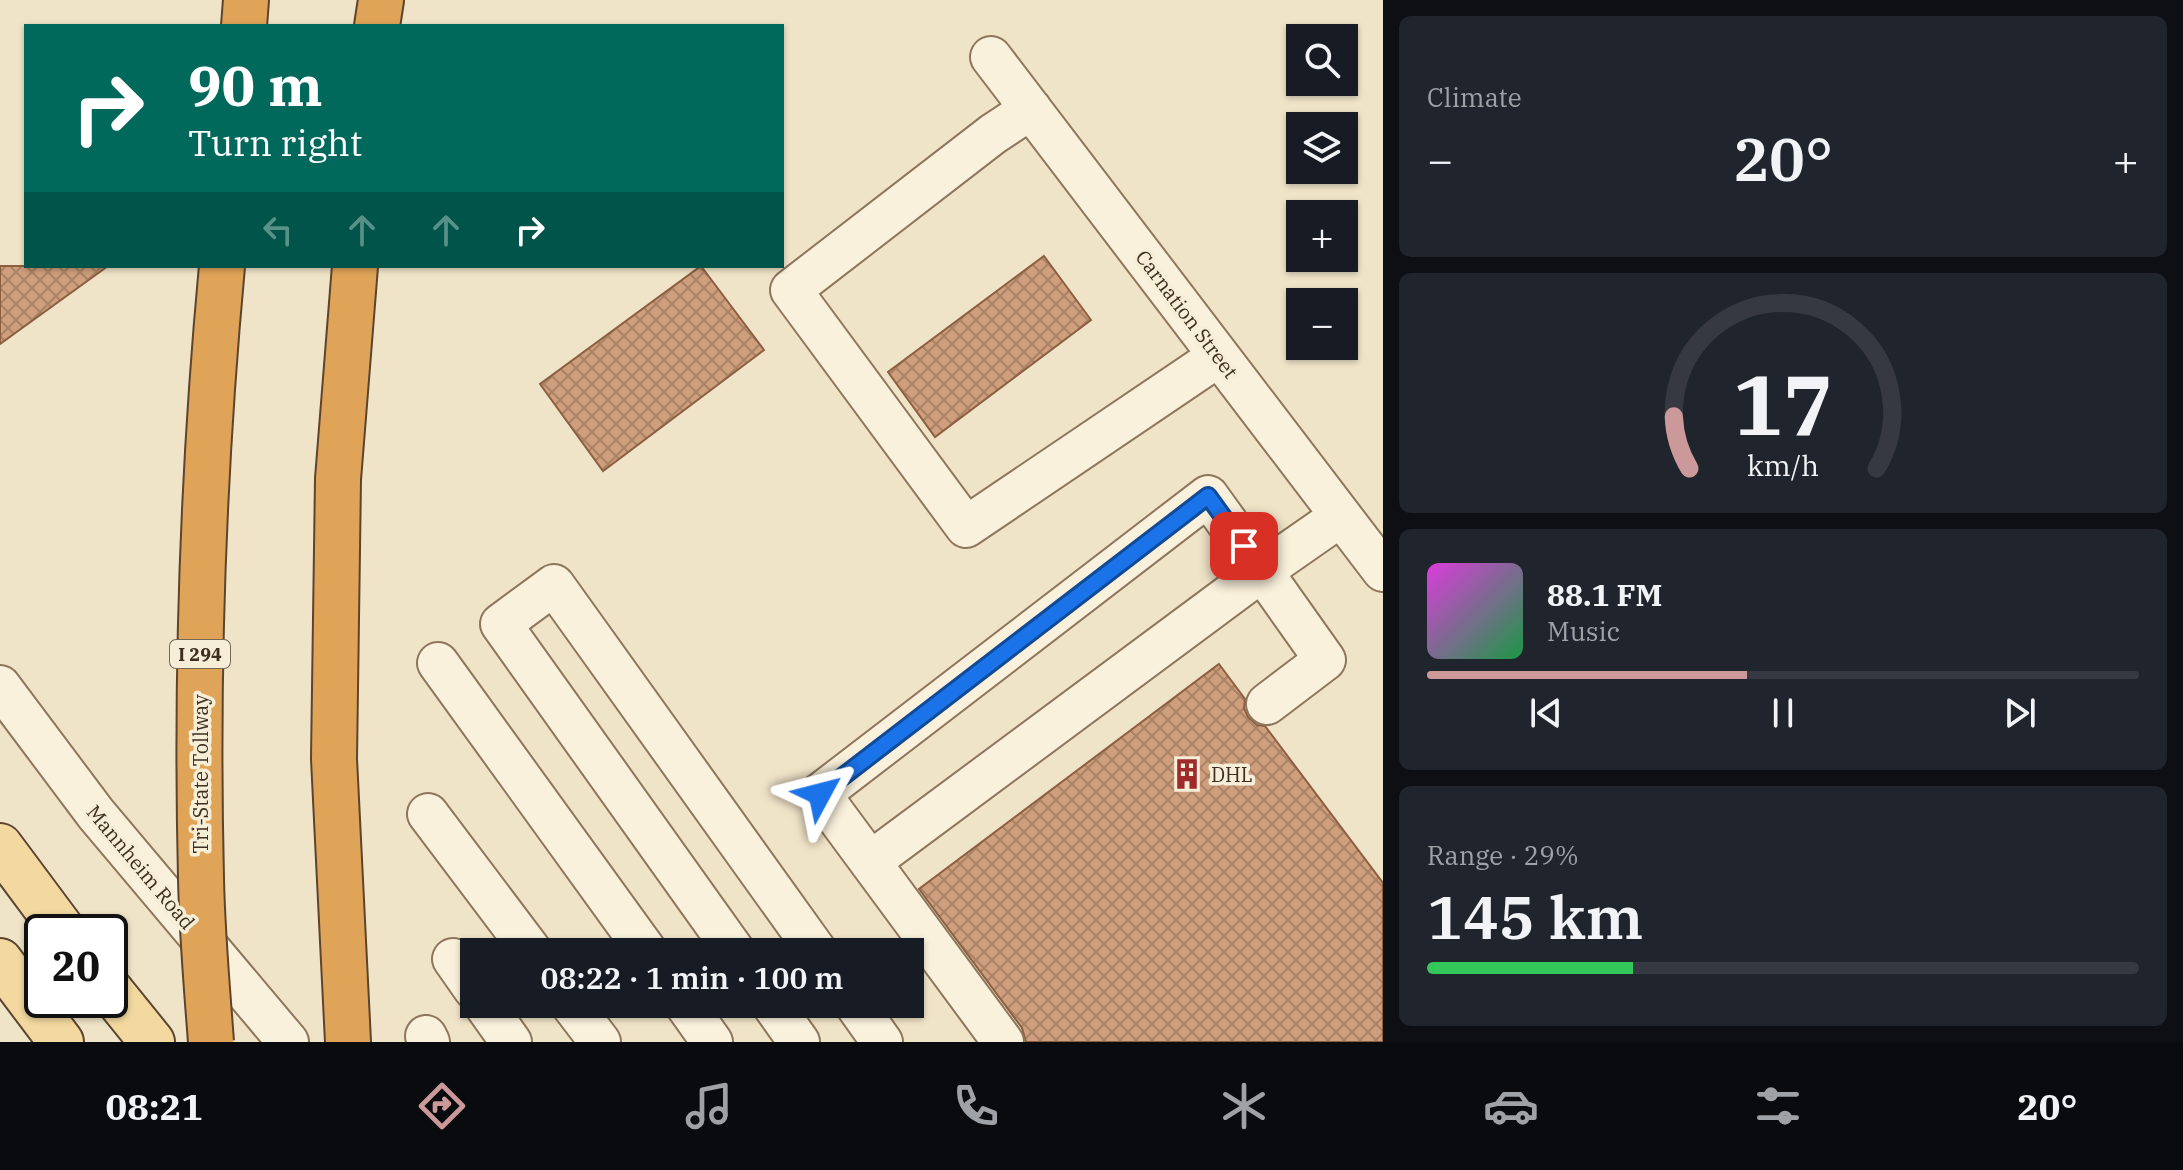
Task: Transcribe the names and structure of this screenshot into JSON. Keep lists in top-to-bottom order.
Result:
{
  "streets": {
    "highway": ["I 294", "Tri-State Tollway"],
    "street": ["Carnation Street", "Mannheim Road"]
  },
  "places": {
    "building": ["DHL"]
  },
  "page": {
    "tile": [
      "Climate",
      ["Range · 29%", "145 km"]
    ],
    "map_buttons": ["+", "−"],
    "turn": ["90 m", "Turn right"],
    "heat": ["−", "20°", "+"],
    "song": ["88.1 FM", "Music"],
    "limit": "20",
    "trip": "08:22 · 1 min · 100 m",
    "tabs": ["08:21", "20°"],
    "gauge": ["17", "km/h"]
  }
}
